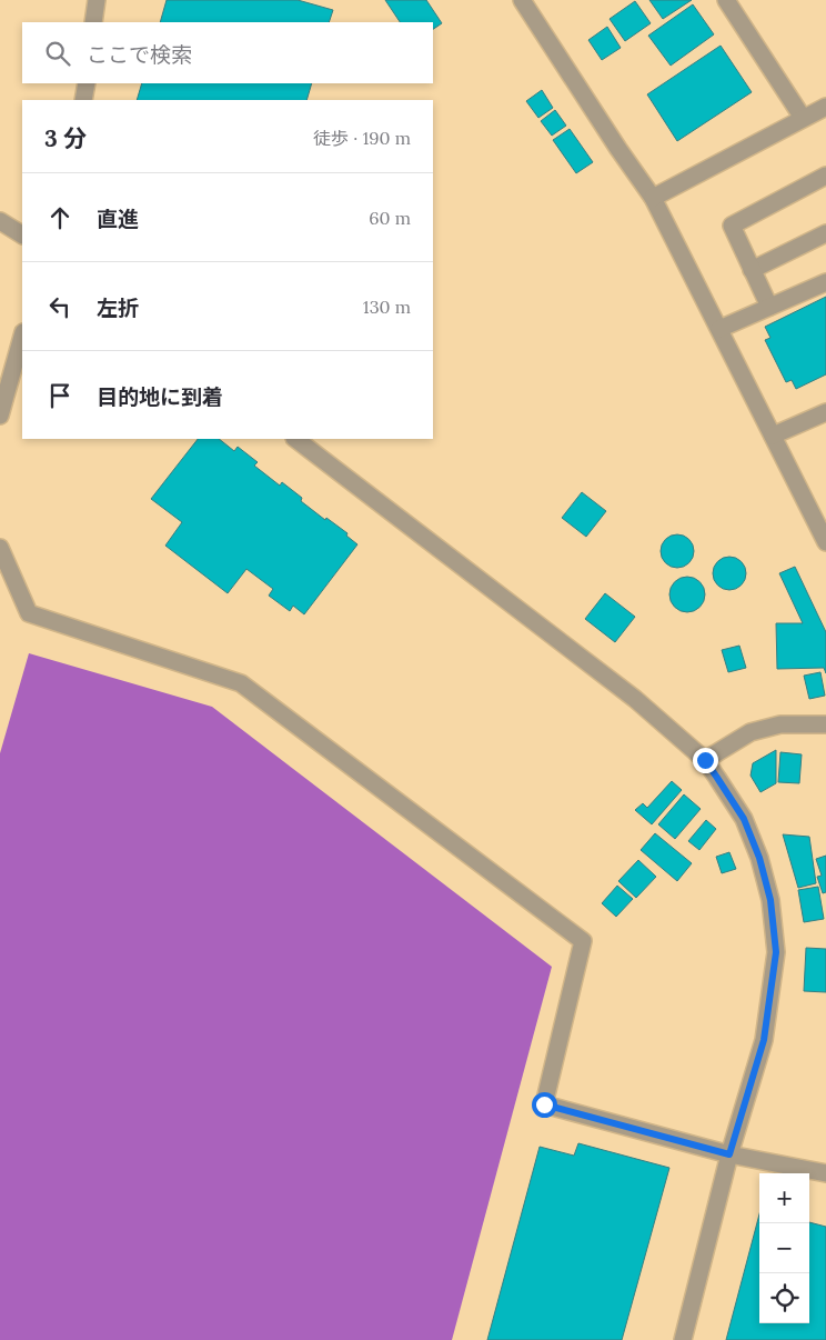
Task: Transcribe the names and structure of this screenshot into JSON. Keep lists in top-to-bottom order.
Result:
{
  "page": {
    "search": "ここで検索",
    "heading": ["3 分", "徒歩 · 190 m"],
    "list": [
      ["直進", "60 m"],
      ["左折", "130 m"],
      "目的地に到着"
    ],
    "map_buttons": ["+", "−"]
  }
}
